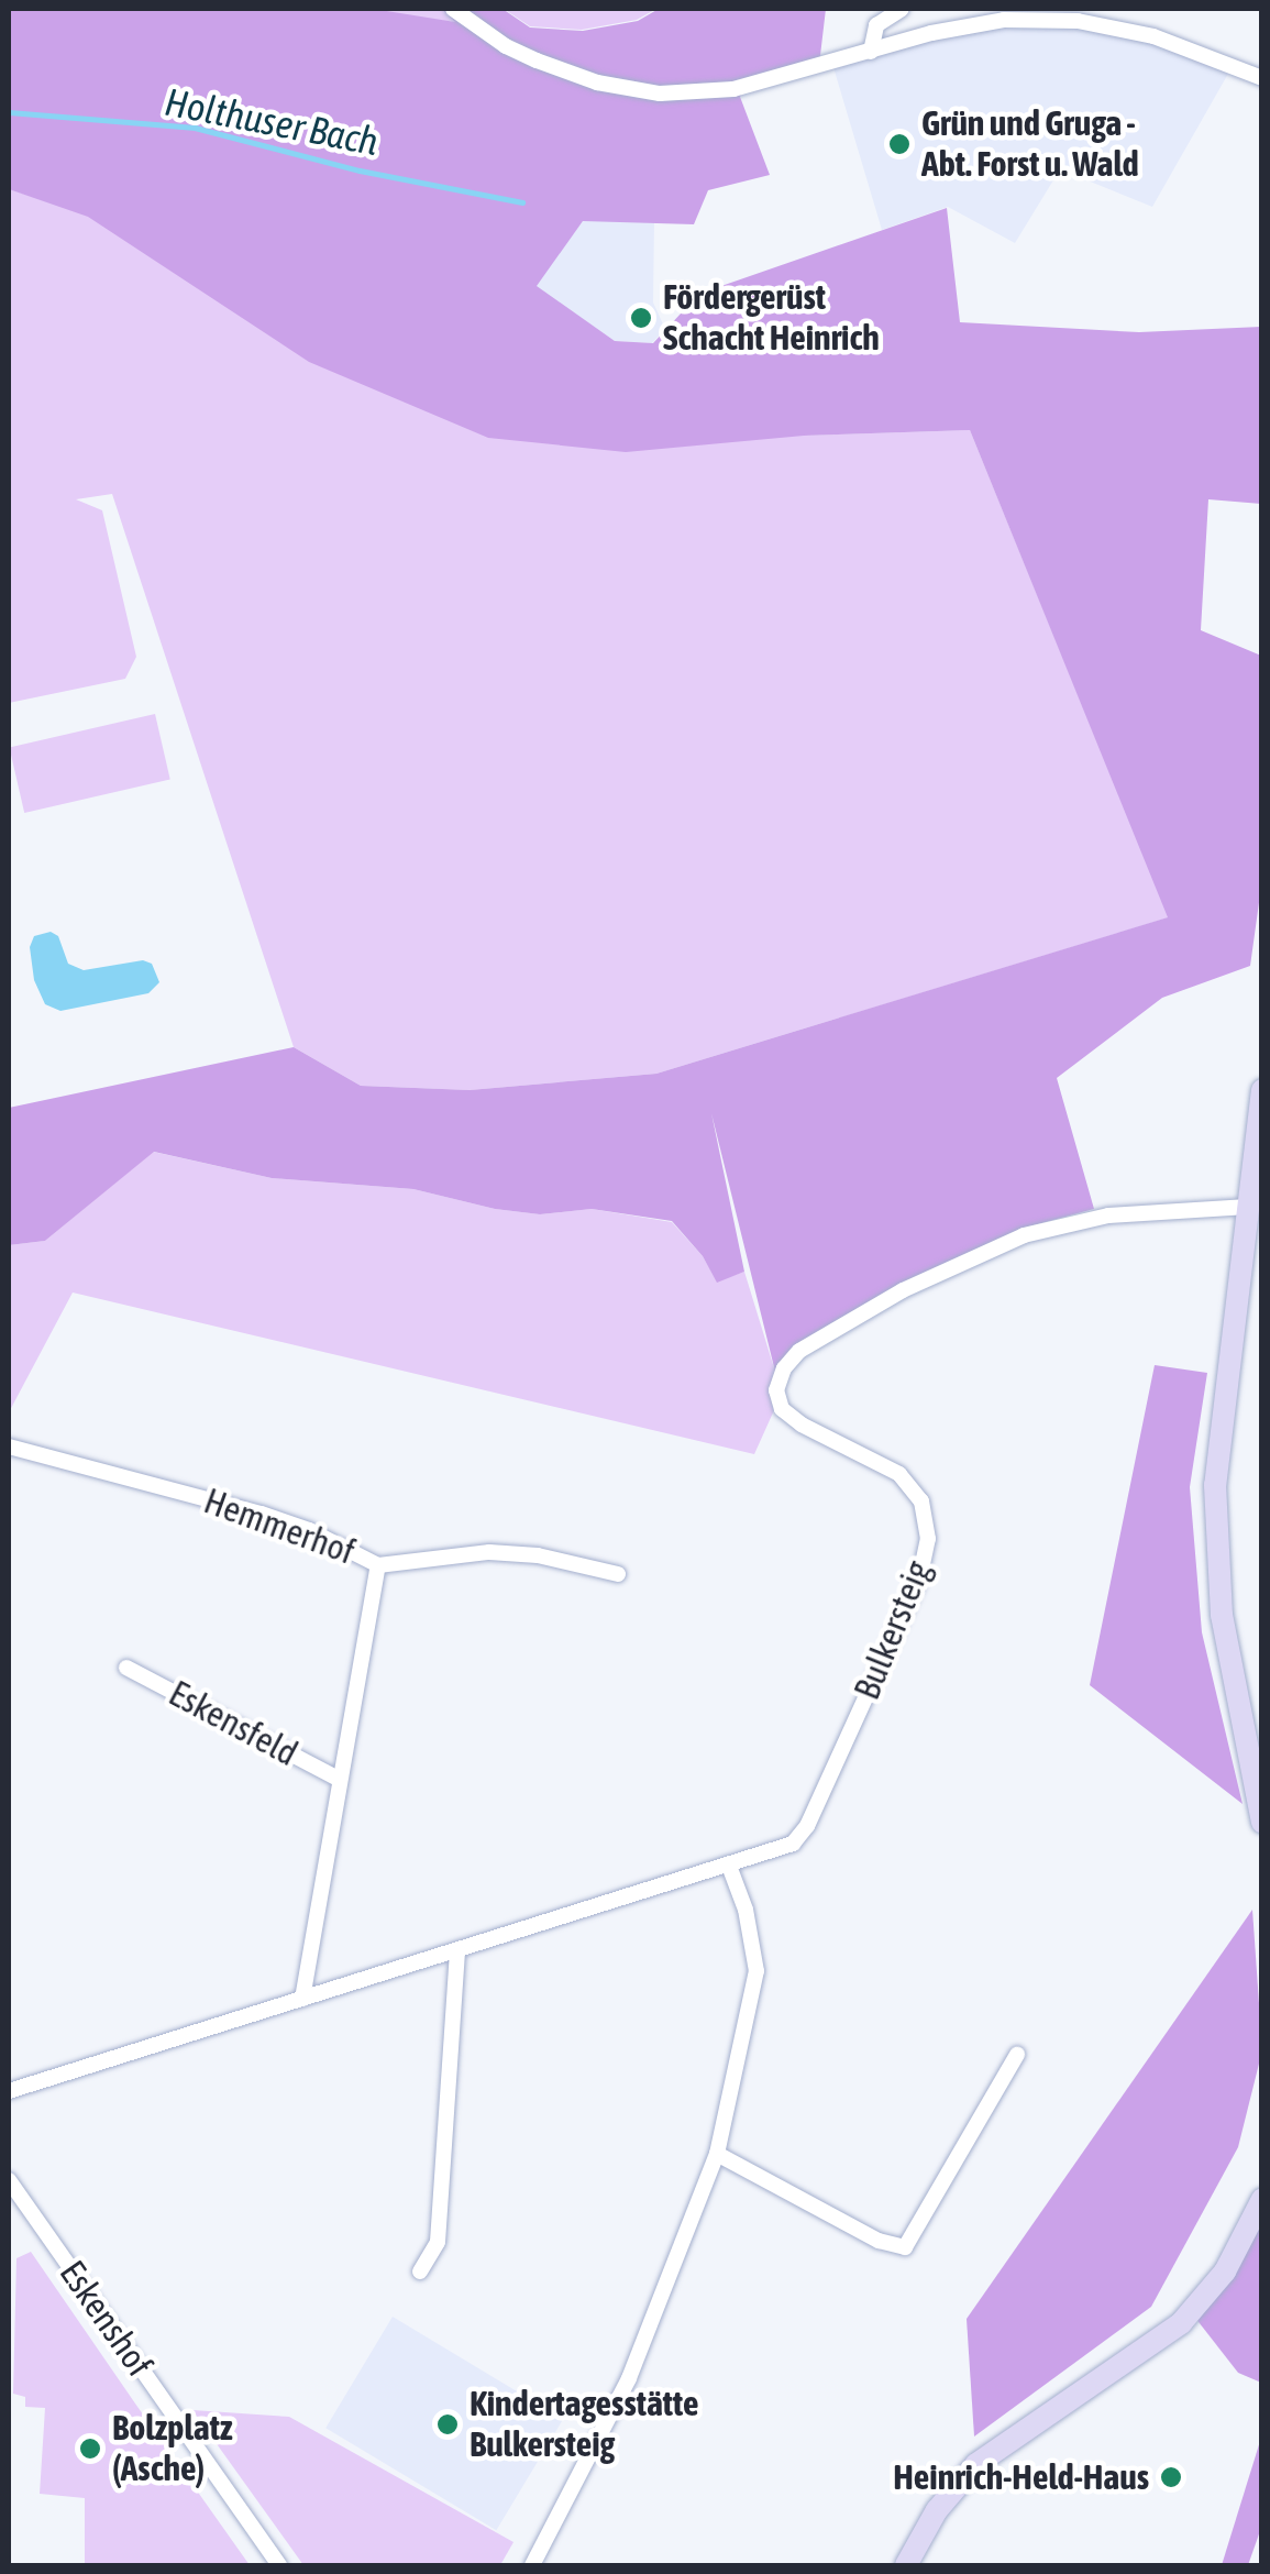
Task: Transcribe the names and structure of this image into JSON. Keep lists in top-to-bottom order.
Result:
{
  "streets": {
    "street": [
      "Hemmerhof",
      "Bulkersteig",
      "Eskensfeld",
      "Eskenshof"
    ]
  },
  "crossings": [
    ["Hemmerhof", "Eskensfeld"],
    ["Bulkersteig", "Eskensfeld"]
  ],
  "water": ["Holthuser Bach"],
  "places": [
    "Grün und Gruga - Abt. Forst u. Wald",
    "Fördergerüst Schacht Heinrich",
    "Kindertagesstätte Bulkersteig",
    "Bolzplatz (Asche)",
    "Heinrich-Held-Haus"
  ]
}
